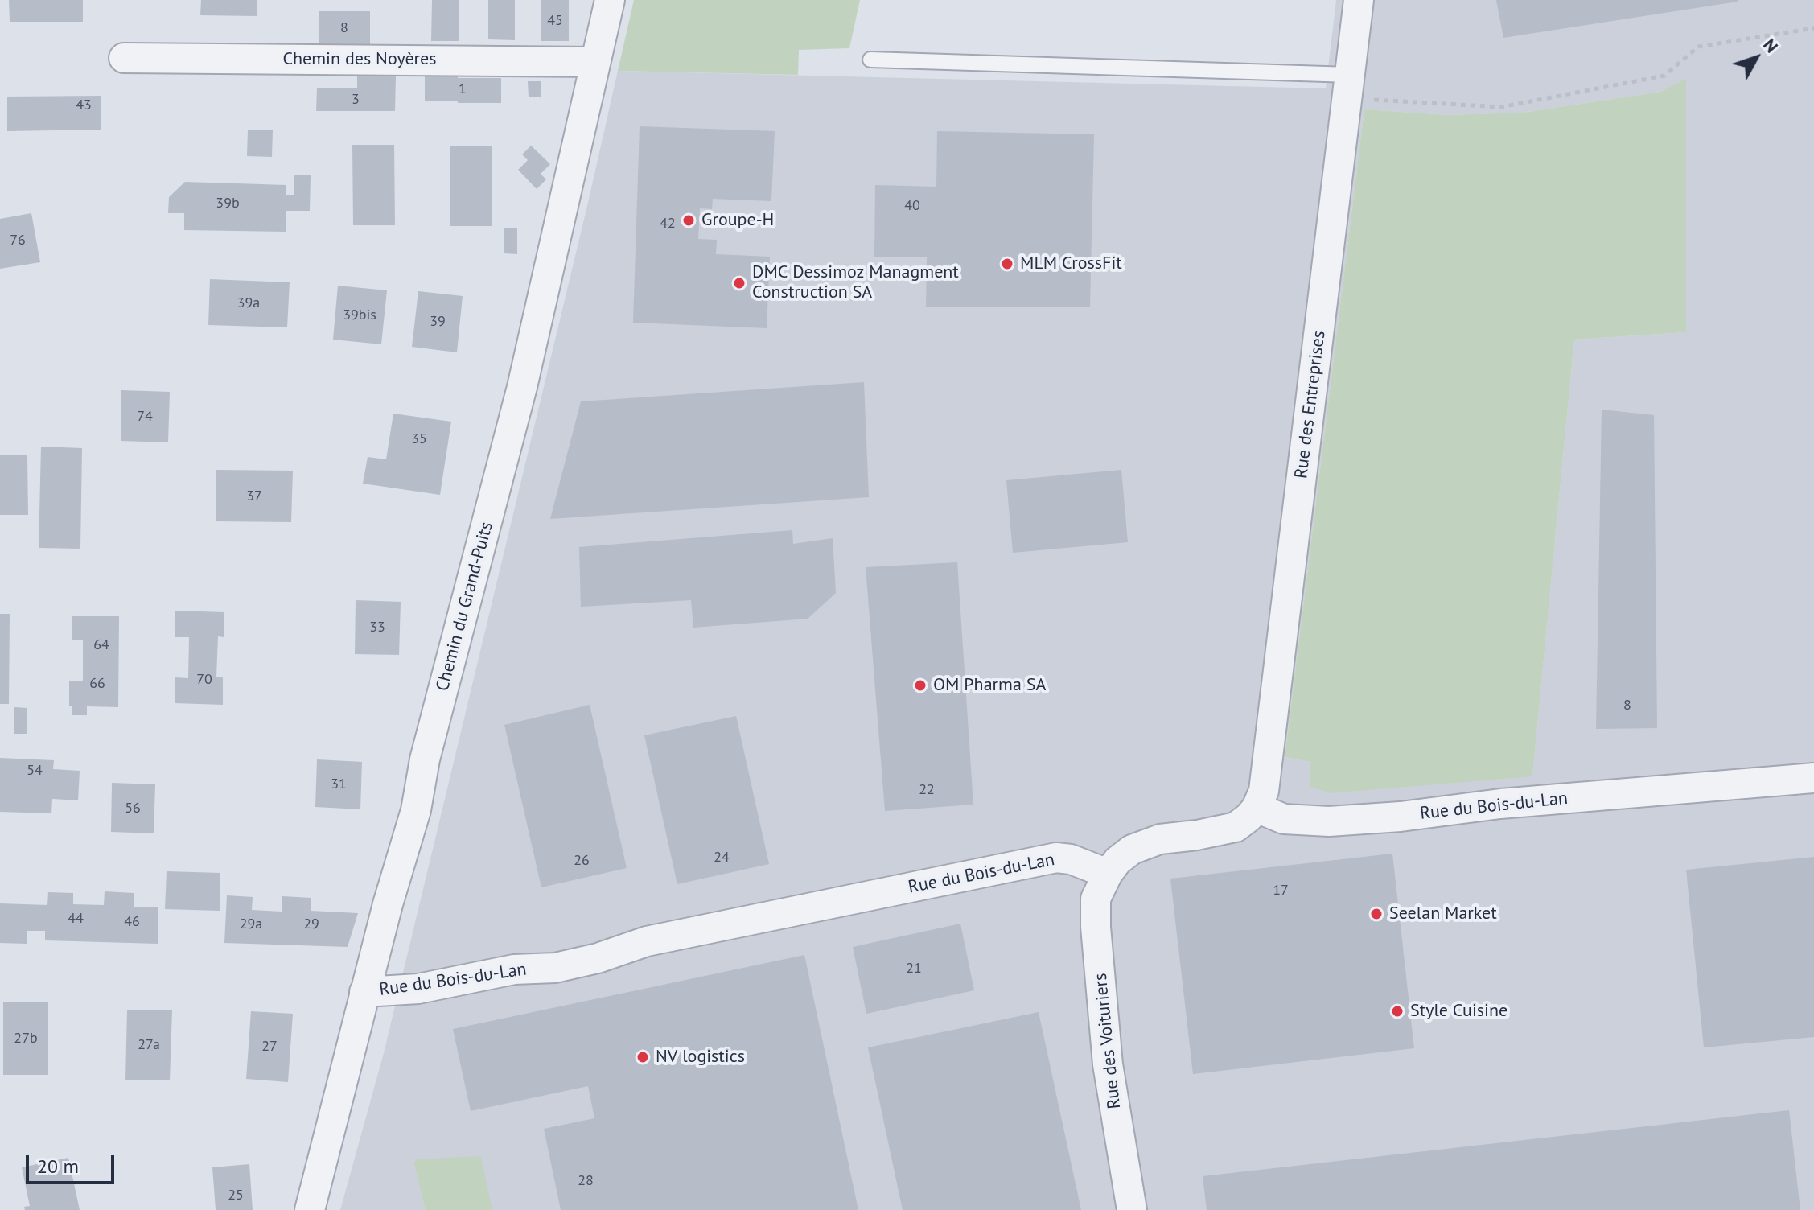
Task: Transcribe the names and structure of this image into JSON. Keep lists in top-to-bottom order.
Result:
{
  "streets": {
    "street": [
      "Chemin des Noyères",
      "Rue des Entreprises",
      "Chemin du Grand-Puits",
      "Rue du Bois-du-Lan",
      "Rue des Voituriers"
    ]
  },
  "crossings": [
    ["Chemin des Noyères", "Chemin du Grand-Puits"],
    ["Rue des Entreprises", "Rue du Bois-du-Lan"],
    ["Chemin du Grand-Puits", "Rue du Bois-du-Lan"],
    ["Rue du Bois-du-Lan", "Rue des Voituriers"]
  ],
  "places": [
    "Groupe-H",
    "MLM CrossFit",
    "DMC Dessimoz Managment Construction SA",
    "OM Pharma SA",
    "Seelan Market",
    "Style Cuisine",
    "NV logistics"
  ],
  "house_numbers": [
    "45",
    "8",
    "1",
    "3",
    "43",
    "39b",
    "40",
    "42",
    "76",
    "39a",
    "39bis",
    "39",
    "74",
    "35",
    "37",
    "33",
    "64",
    "70",
    "66",
    "8",
    "54",
    "31",
    "22",
    "56",
    "24",
    "26",
    "17",
    "44",
    "46",
    "29a",
    "29",
    "21",
    "27b",
    "27a",
    "27",
    "28",
    "25"
  ],
  "scale_bar": "20 m",
  "north": "top right"
}
